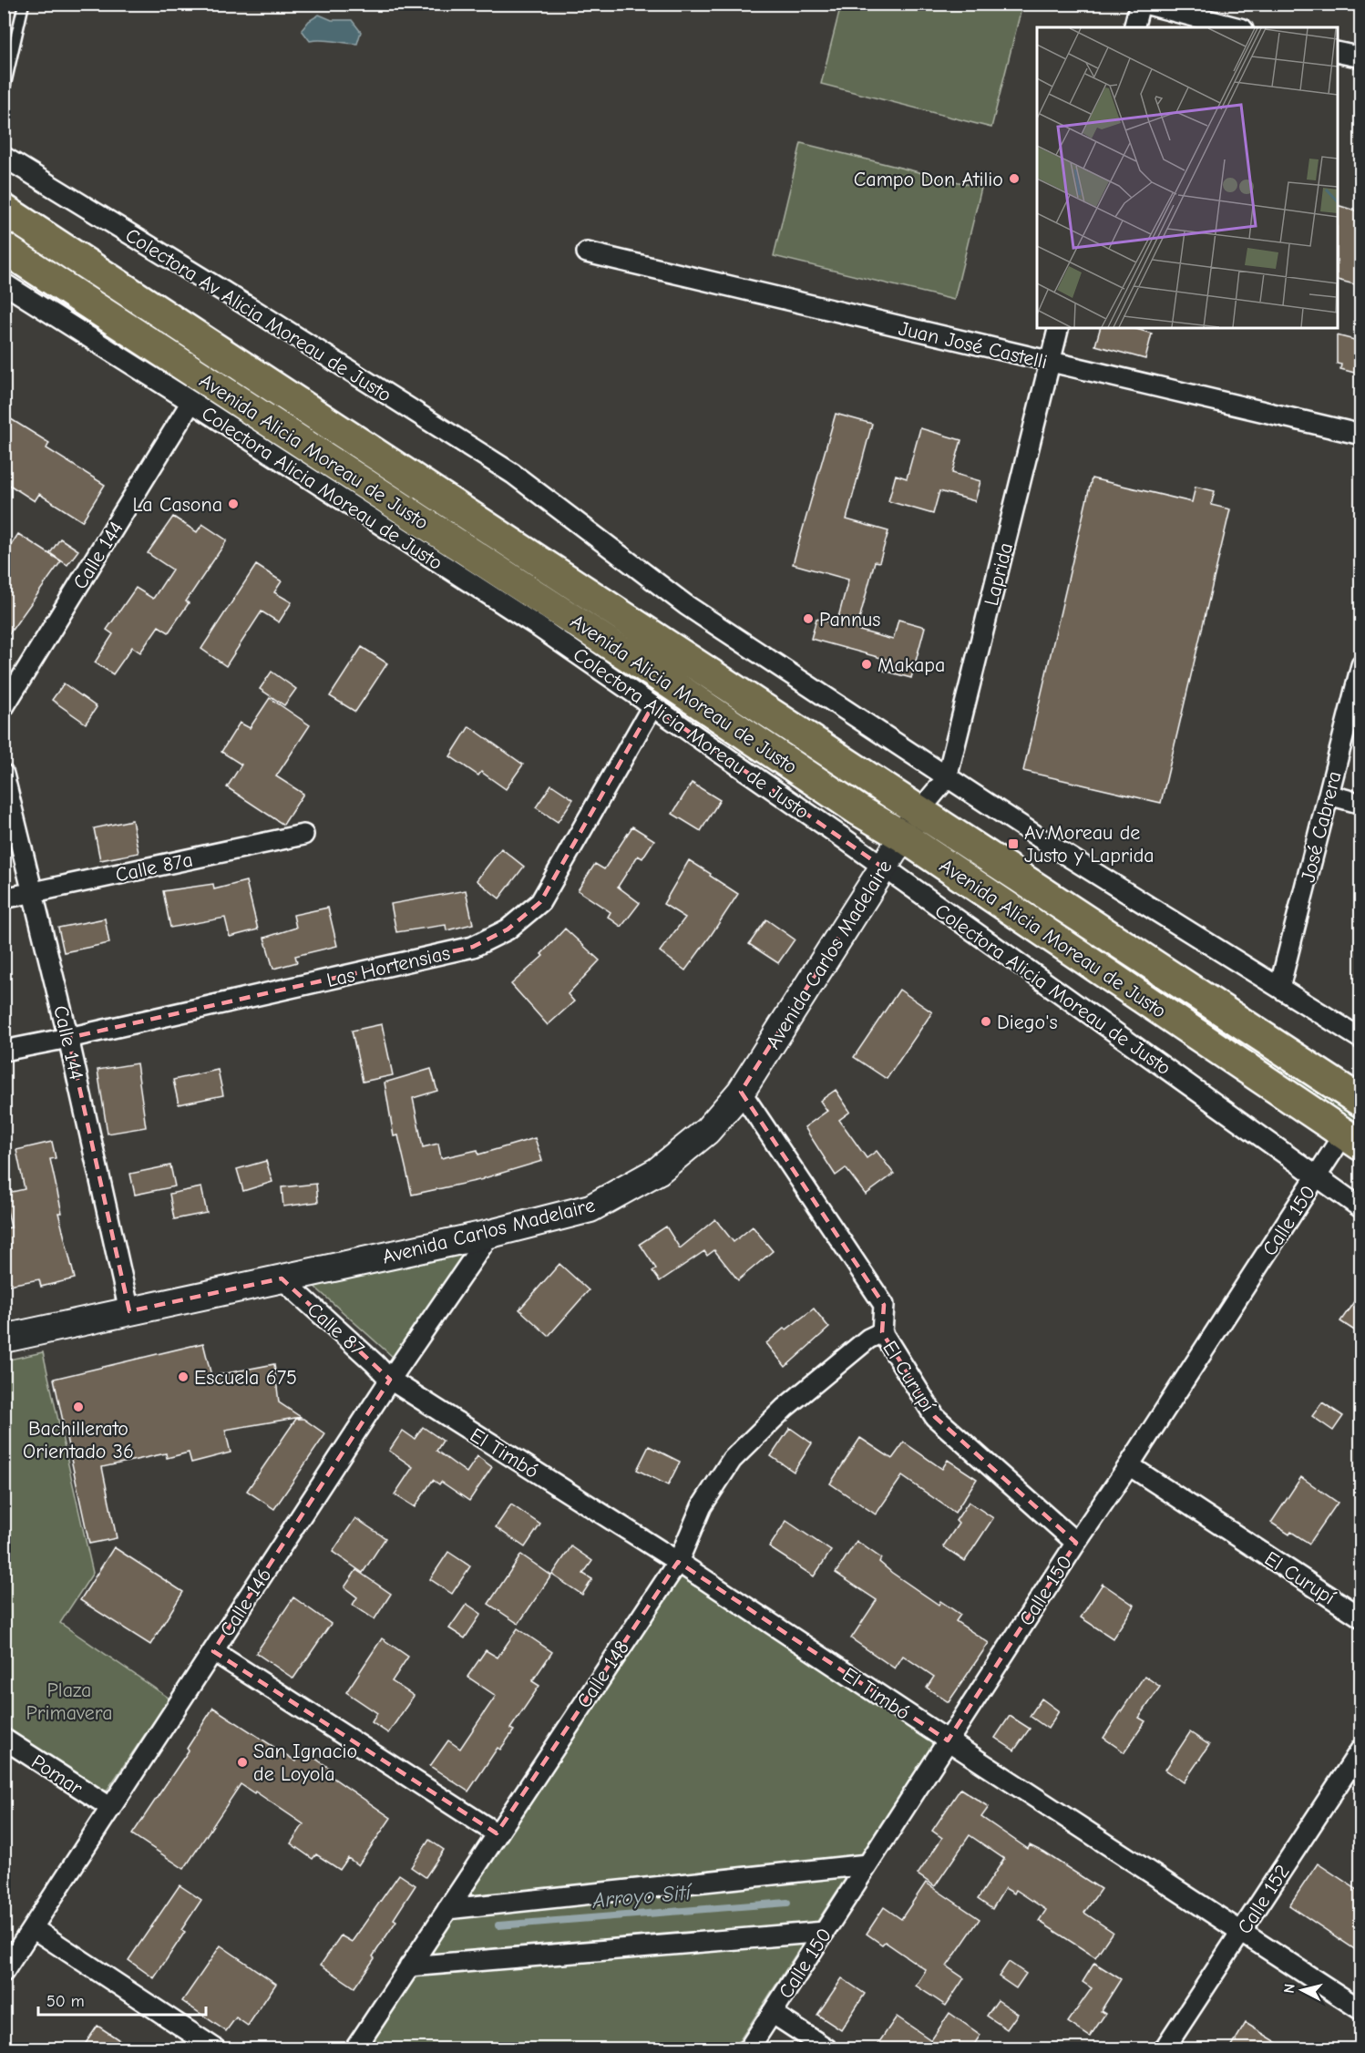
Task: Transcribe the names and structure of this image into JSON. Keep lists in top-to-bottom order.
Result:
{
  "streets": {
    "main road": ["Avenida Alicia Moreau de Justo", "Avenida Carlos Madelaire"],
    "street": [
      "Colectora Av Alicia Moreau de Justo",
      "Juan José Castelli",
      "Colectora Alicia Moreau de Justo",
      "Calle 144",
      "Laprida",
      "José Cabrera",
      "Calle 87a",
      "Las Hortensias",
      "Calle 150",
      "Calle 87",
      "El Curupí",
      "El Timbó",
      "Calle 146",
      "Calle 148",
      "Pomar",
      "Calle 152"
    ]
  },
  "crossings": [
    ["Colectora Av Alicia Moreau de Justo", "Laprida"],
    ["Juan José Castelli", "Laprida"],
    ["Avenida Alicia Moreau de Justo", "Laprida"],
    ["Avenida Alicia Moreau de Justo", "Avenida Carlos Madelaire"],
    ["Avenida Alicia Moreau de Justo", "Calle 150"],
    ["Colectora Alicia Moreau de Justo", "Calle 144"],
    ["Colectora Alicia Moreau de Justo", "Avenida Carlos Madelaire"],
    ["Colectora Alicia Moreau de Justo", "Las Hortensias"],
    ["Colectora Alicia Moreau de Justo", "Calle 150"],
    ["Calle 144", "Calle 87a"],
    ["Calle 144", "Avenida Carlos Madelaire"],
    ["Calle 144", "Las Hortensias"],
    ["Laprida", "Avenida Carlos Madelaire"],
    ["Avenida Carlos Madelaire", "Calle 87"],
    ["Avenida Carlos Madelaire", "El Curupí"],
    ["Avenida Carlos Madelaire", "Calle 146"],
    ["Calle 150", "El Curupí"],
    ["Calle 150", "El Timbó"],
    ["Calle 87", "El Timbó"],
    ["Calle 87", "Calle 146"],
    ["El Curupí", "Calle 148"],
    ["El Timbó", "Calle 146"],
    ["El Timbó", "Calle 148"],
    ["El Timbó", "Calle 152"],
    ["Calle 146", "Pomar"]
  ],
  "water": ["Arroyo Sití"],
  "parks": ["Plaza Primavera"],
  "places": {
    "other": [
      "Campo Don Atilio",
      "La Casona",
      "Pannus",
      "Makapa",
      "Diego's",
      "Escuela 675",
      "Bachillerato Orientado 36",
      "San Ignacio de Loyola"
    ],
    "transit": ["Av.Moreau de Justo y Laprida"]
  },
  "scale_bar": "50 m",
  "north": "left"
}
